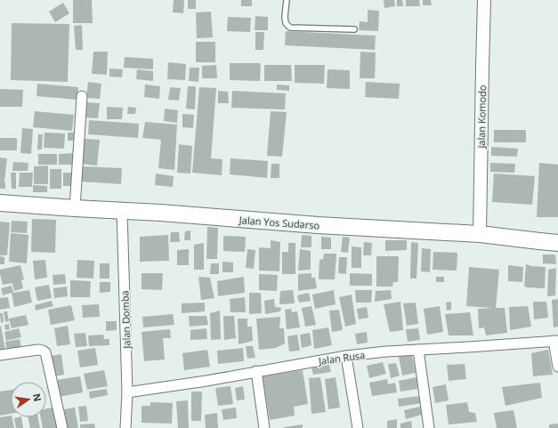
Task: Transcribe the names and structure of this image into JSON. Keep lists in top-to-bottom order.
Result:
{
  "streets": {
    "highway": ["Jalan Yos Sudarso"],
    "street": ["Jalan Komodo", "Jalan Domba", "Jalan Rusa"]
  },
  "crossings": [
    ["Jalan Komodo", "Jalan Yos Sudarso"],
    ["Jalan Yos Sudarso", "Jalan Domba"],
    ["Jalan Domba", "Jalan Rusa"]
  ],
  "north": "right"
}
